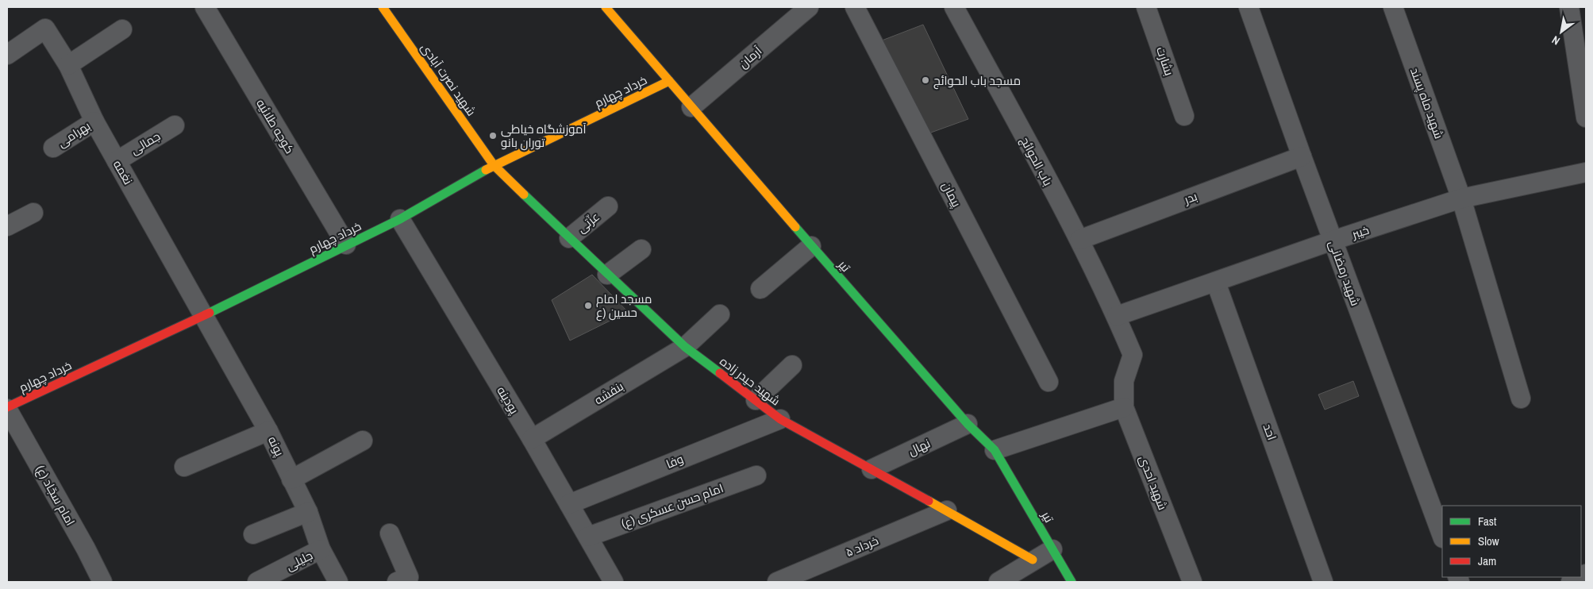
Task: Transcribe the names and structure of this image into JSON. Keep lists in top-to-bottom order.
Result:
{
  "streets": {
    "street": [
      "آرمان",
      "بشارت",
      "شهید نصرت آبادی",
      "خرداد چهارم",
      "شهید ماه پسند",
      "کوچه طلائیه",
      "بهرامی",
      "جمالی",
      "باب الحوائج",
      "نغمه",
      "پیمان",
      "بدر",
      "عزّتی",
      "خیبر",
      "تیر",
      "شهید رمضانی",
      "شهید حیدر زاده",
      "بنفشه",
      "پودینه",
      "احد",
      "پونه",
      "نهال",
      "وفا",
      "شهید احدی",
      "امام سجّاد (ع)",
      "امام حسن عسکری (ع)",
      "خرداد ۵",
      "جلیلی"
    ]
  },
  "crossings": [
    ["آرمان", "تیر"],
    ["شهید نصرت آبادی", "خرداد چهارم"],
    ["شهید نصرت آبادی", "شهید حیدر زاده"],
    ["خرداد چهارم", "کوچه طلائیه"],
    ["خرداد چهارم", "نغمه"],
    ["خرداد چهارم", "تیر"],
    ["خرداد چهارم", "شهید حیدر زاده"],
    ["خرداد چهارم", "پودینه"],
    ["خرداد چهارم", "پونه"],
    ["خرداد چهارم", "امام سجّاد (ع)"],
    ["شهید ماه پسند", "خیبر"],
    ["بهرامی", "نغمه"],
    ["جمالی", "نغمه"],
    ["باب الحوائج", "بدر"],
    ["باب الحوائج", "خیبر"],
    ["باب الحوائج", "شهید احدی"],
    ["نغمه", "پونه"],
    ["بدر", "شهید رمضانی"],
    ["عزّتی", "شهید حیدر زاده"],
    ["خیبر", "شهید رمضانی"],
    ["خیبر", "احد"],
    ["تیر", "نهال"],
    ["شهید حیدر زاده", "بنفشه"],
    ["شهید حیدر زاده", "نهال"],
    ["شهید حیدر زاده", "وفا"],
    ["شهید حیدر زاده", "خرداد ۵"],
    ["بنفشه", "پودینه"],
    ["پودینه", "وفا"],
    ["پودینه", "امام حسن عسکری (ع)"],
    ["پونه", "جلیلی"]
  ],
  "places": ["مسجد باب الحوائج", "آموزشگاه خیاطی توران بانو", "مسجد امام حسین (ع"],
  "legend": ["Fast", "Slow", "Jam"],
  "north": "bottom left"
}
